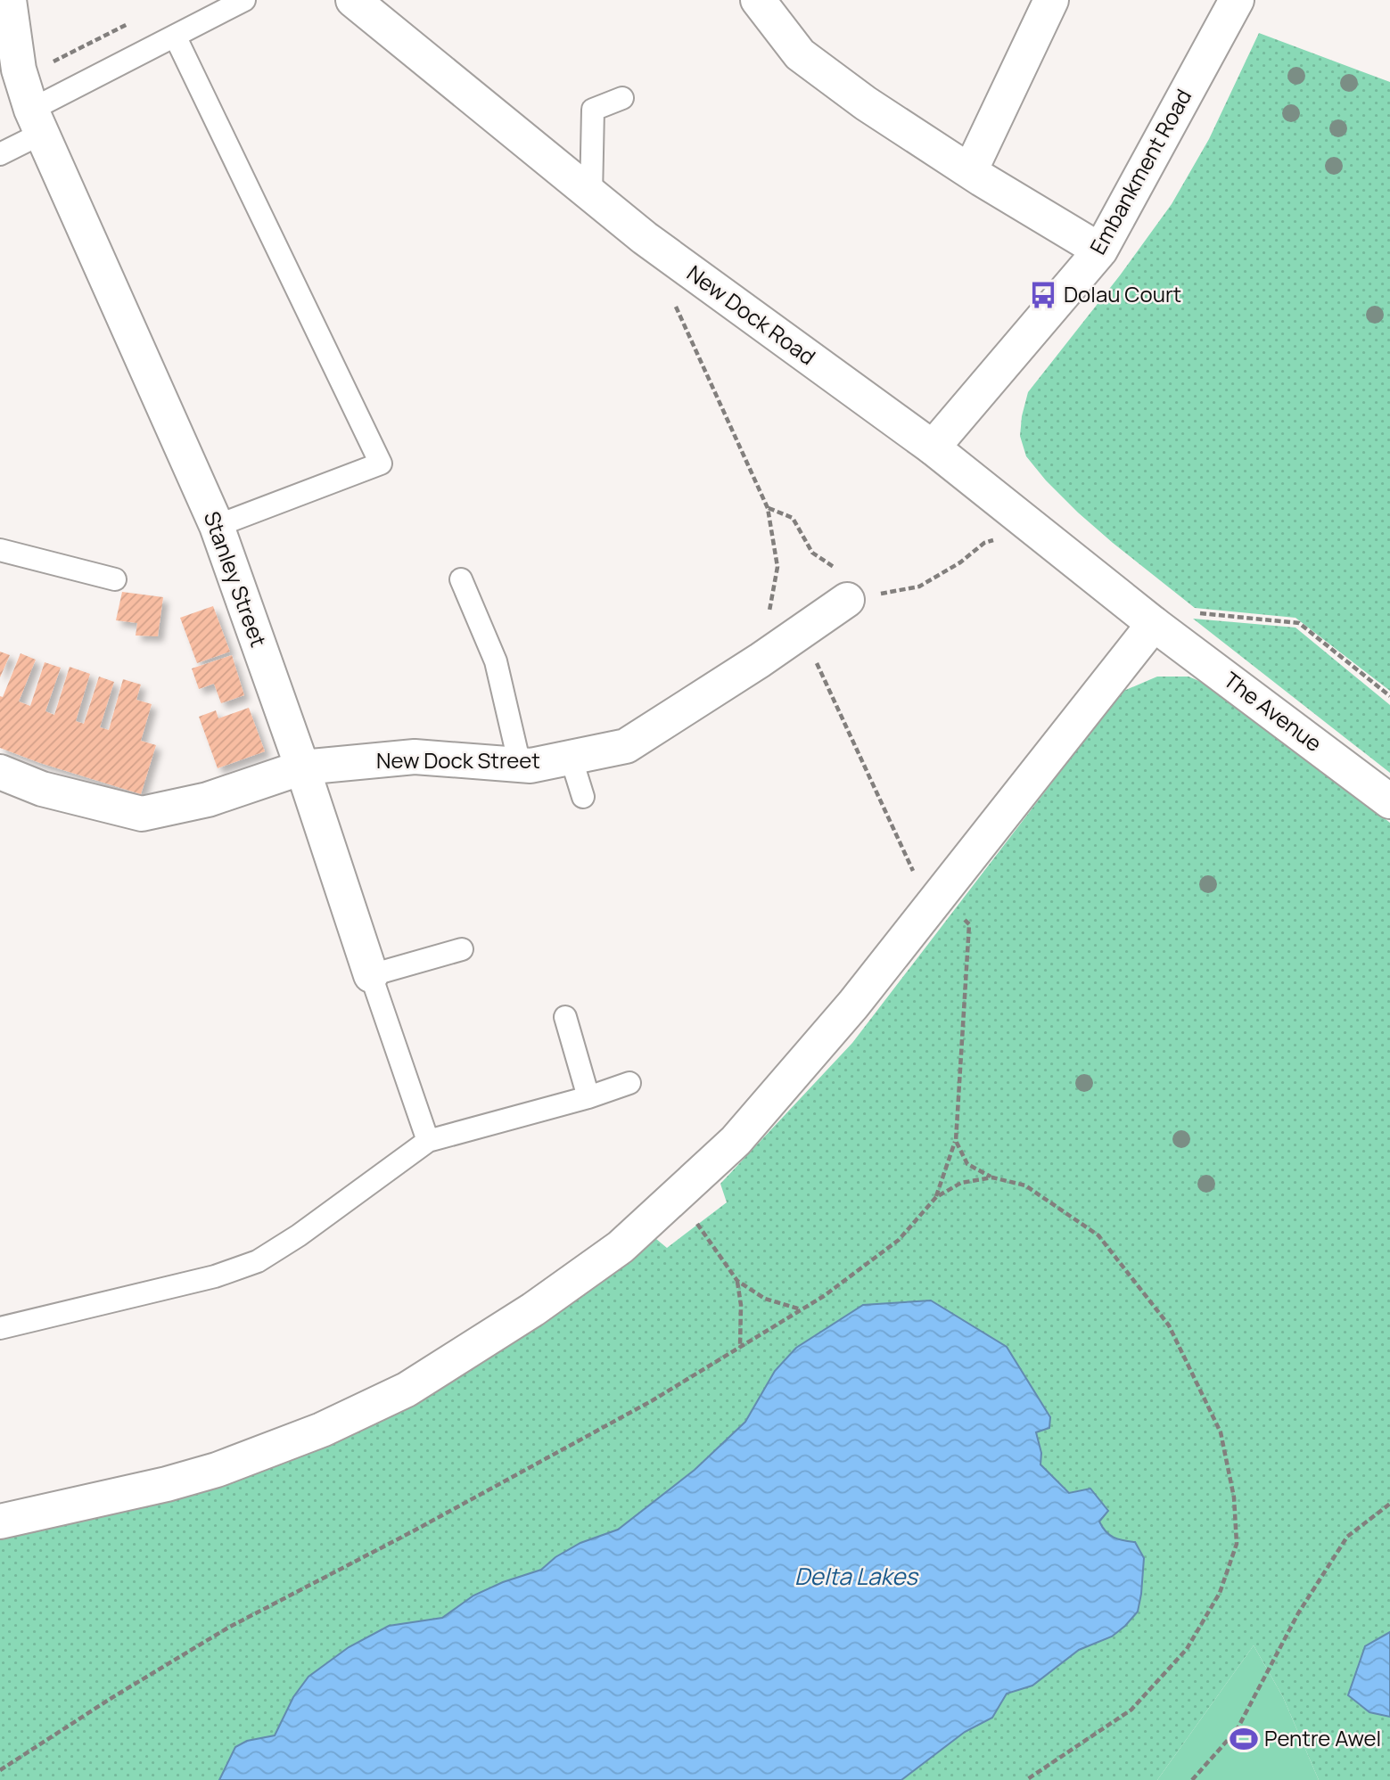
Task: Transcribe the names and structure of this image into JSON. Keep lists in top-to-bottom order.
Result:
{
  "streets": {
    "street": [
      "Embankment Road",
      "New Dock Road",
      "Stanley Street",
      "The Avenue",
      "New Dock Street"
    ]
  },
  "crossings": [
    ["Embankment Road", "New Dock Road"],
    ["New Dock Road", "The Avenue"],
    ["Stanley Street", "New Dock Street"]
  ],
  "water": ["Delta Lakes"],
  "places": {
    "bus stop": ["Dolau Court"],
    "sports": ["Pentre Awel"]
  }
}
